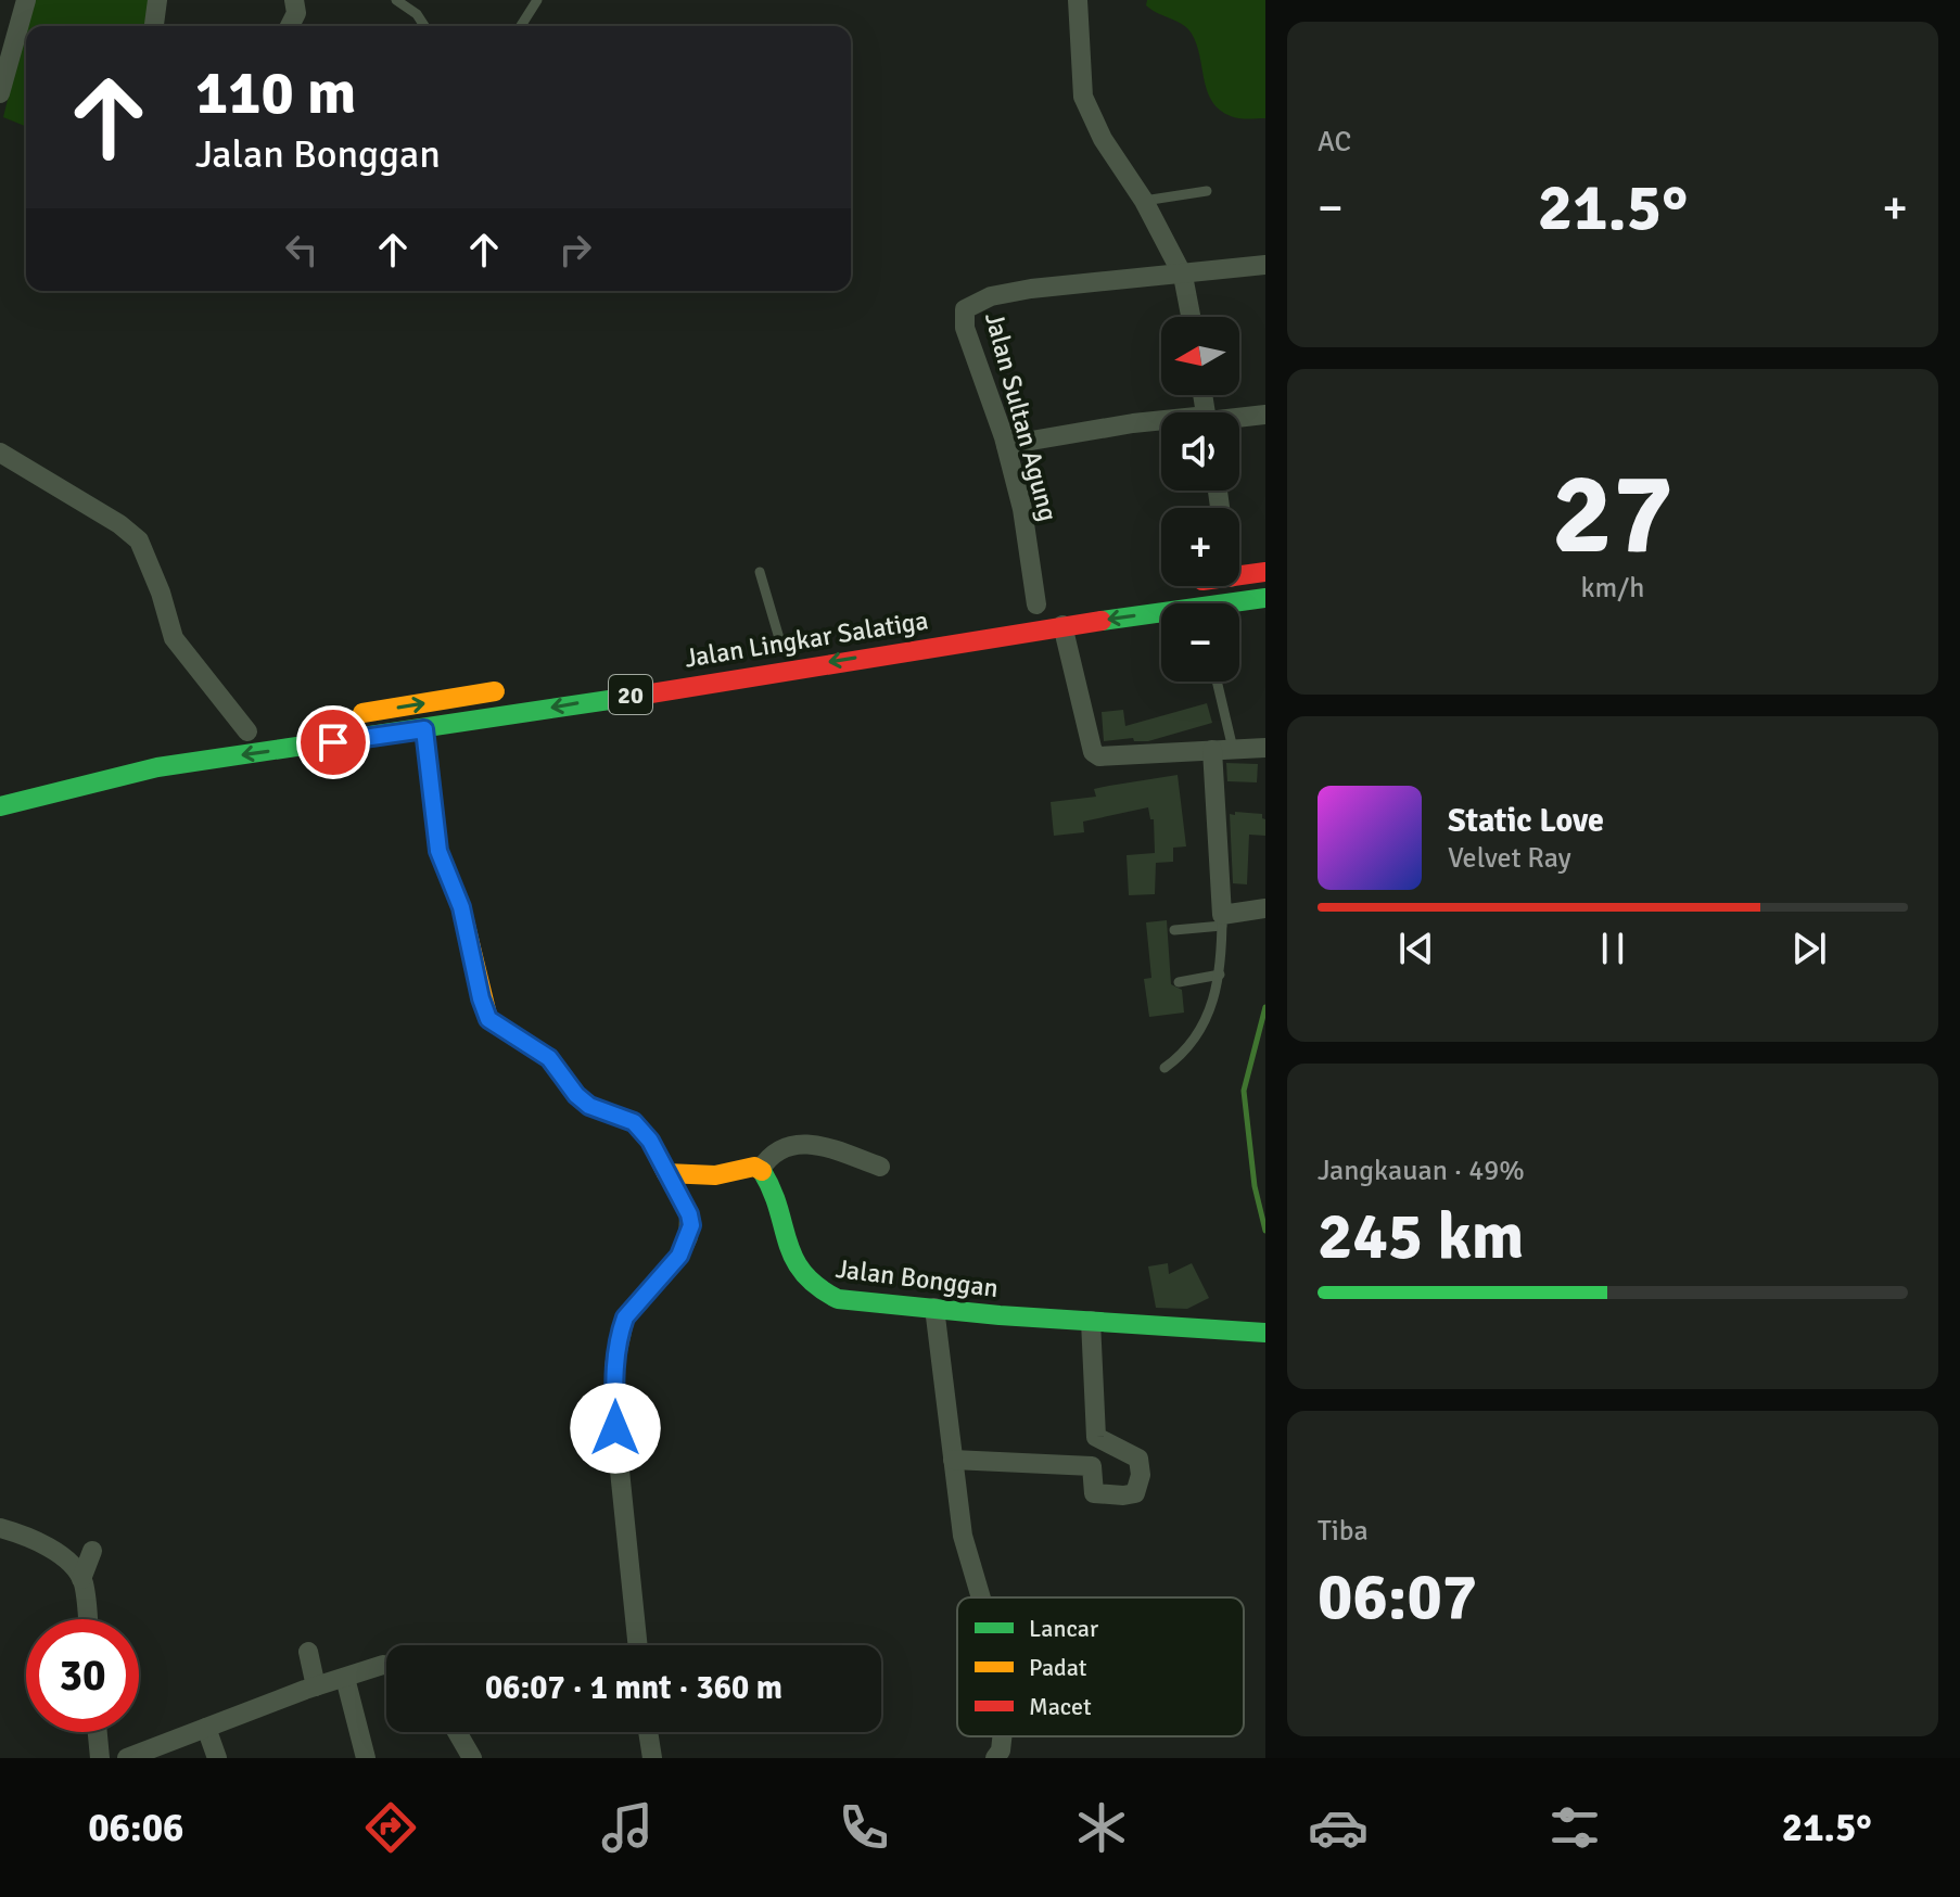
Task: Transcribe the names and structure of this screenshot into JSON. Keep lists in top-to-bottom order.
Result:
{
  "streets": {
    "main road": ["Jalan Lingkar Salatiga", "20", "Jalan Bonggan"],
    "street": ["Jalan Sultan Agung"]
  },
  "one_way": ["Jalan Lingkar Salatiga"],
  "legend": ["Lancar", "Padat", "Macet"],
  "north": "left",
  "page": {
    "tile": [
      "AC",
      ["27", "km/h"],
      ["Jangkauan · 49%", "245 km"],
      ["Tiba", "06:07"]
    ],
    "turn": ["110 m", "Jalan Bonggan"],
    "heat": ["−", "21.5°", "+"],
    "map_buttons": ["+", "−"],
    "song": ["Static Love", "Velvet Ray"],
    "limit": "30",
    "trip": "06:07 · 1 mnt · 360 m",
    "tabs": ["06:06", "21.5°"]
  }
}
